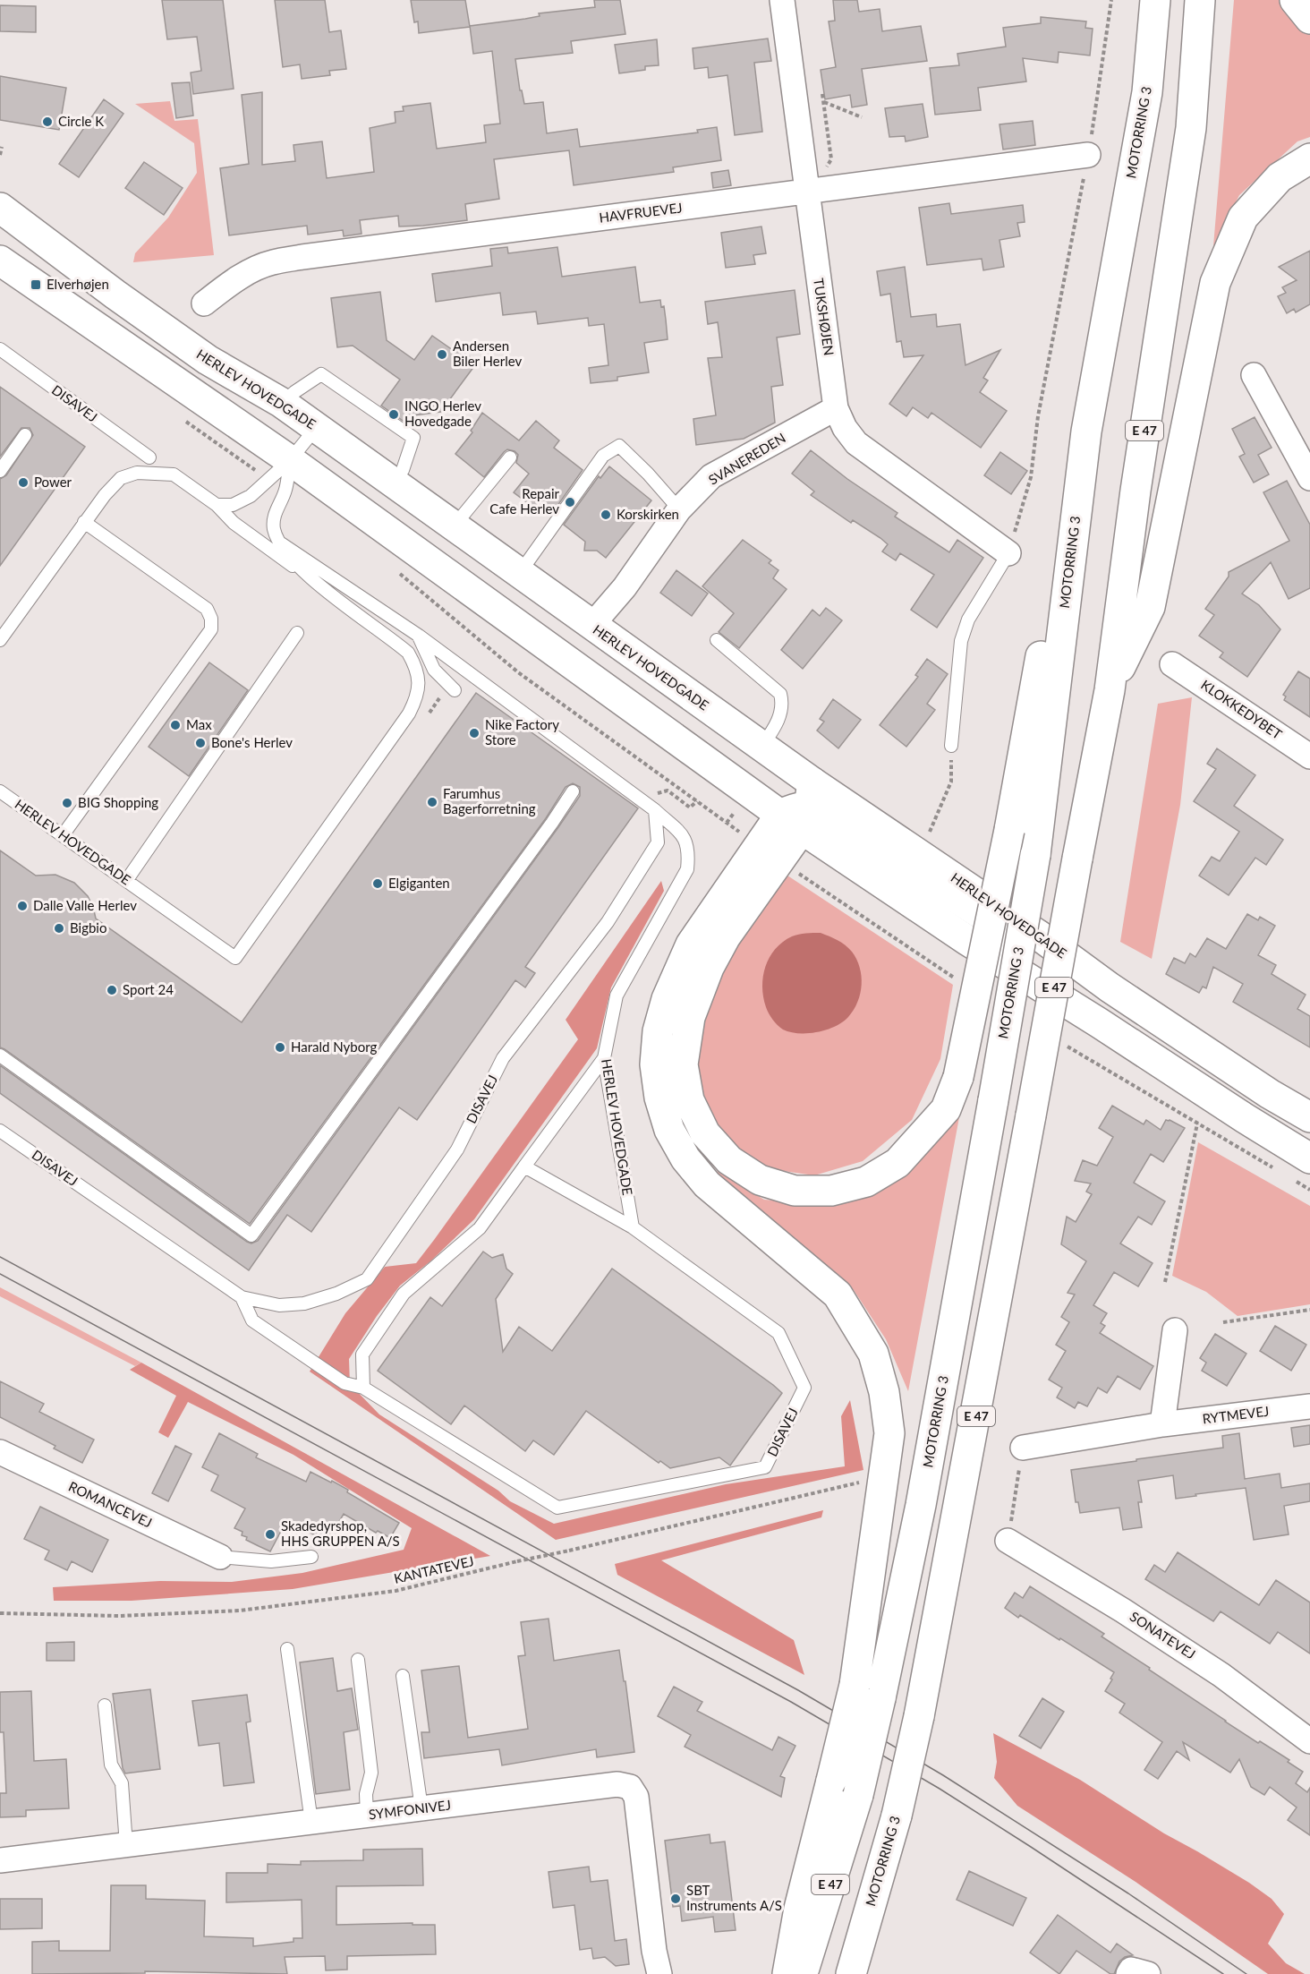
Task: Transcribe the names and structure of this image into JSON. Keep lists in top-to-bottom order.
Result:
{
  "streets": {
    "main road": ["MOTORRING 3", "HERLEV HOVEDGADE", "E 47"],
    "street": [
      "HAVFRUEVEJ",
      "TUKSHØJEN",
      "SVANEREDEN",
      "KLOKKEDYBET",
      "RYTMEVEJ",
      "ROMANCEVEJ",
      "SONATEVEJ",
      "SYMFONIVEJ"
    ],
    "lane": ["DISAVEJ"],
    "path": ["KANTATEVEJ"]
  },
  "crossings": [
    ["HAVFRUEVEJ", "TUKSHØJEN"],
    ["TUKSHØJEN", "SVANEREDEN"],
    ["HERLEV HOVEDGADE", "DISAVEJ"],
    ["HERLEV HOVEDGADE", "SVANEREDEN"]
  ],
  "places": {
    "other": [
      "Circle K",
      "Andersen Biler Herlev",
      "INGO Herlev Hovedgade",
      "Power",
      "Repair Cafe Herlev",
      "Korskirken",
      "Max",
      "Nike Factory Store",
      "Bone's Herlev",
      "Farumhus Bagerforretning",
      "BIG Shopping",
      "Elgiganten",
      "Dalle Valle Herlev",
      "Bigbio",
      "Sport 24",
      "Harald Nyborg",
      "Skadedyrshop, HHS GRUPPEN A/S",
      "SBT Instruments A/S"
    ],
    "transit": ["Elverhøjen"]
  }
}
